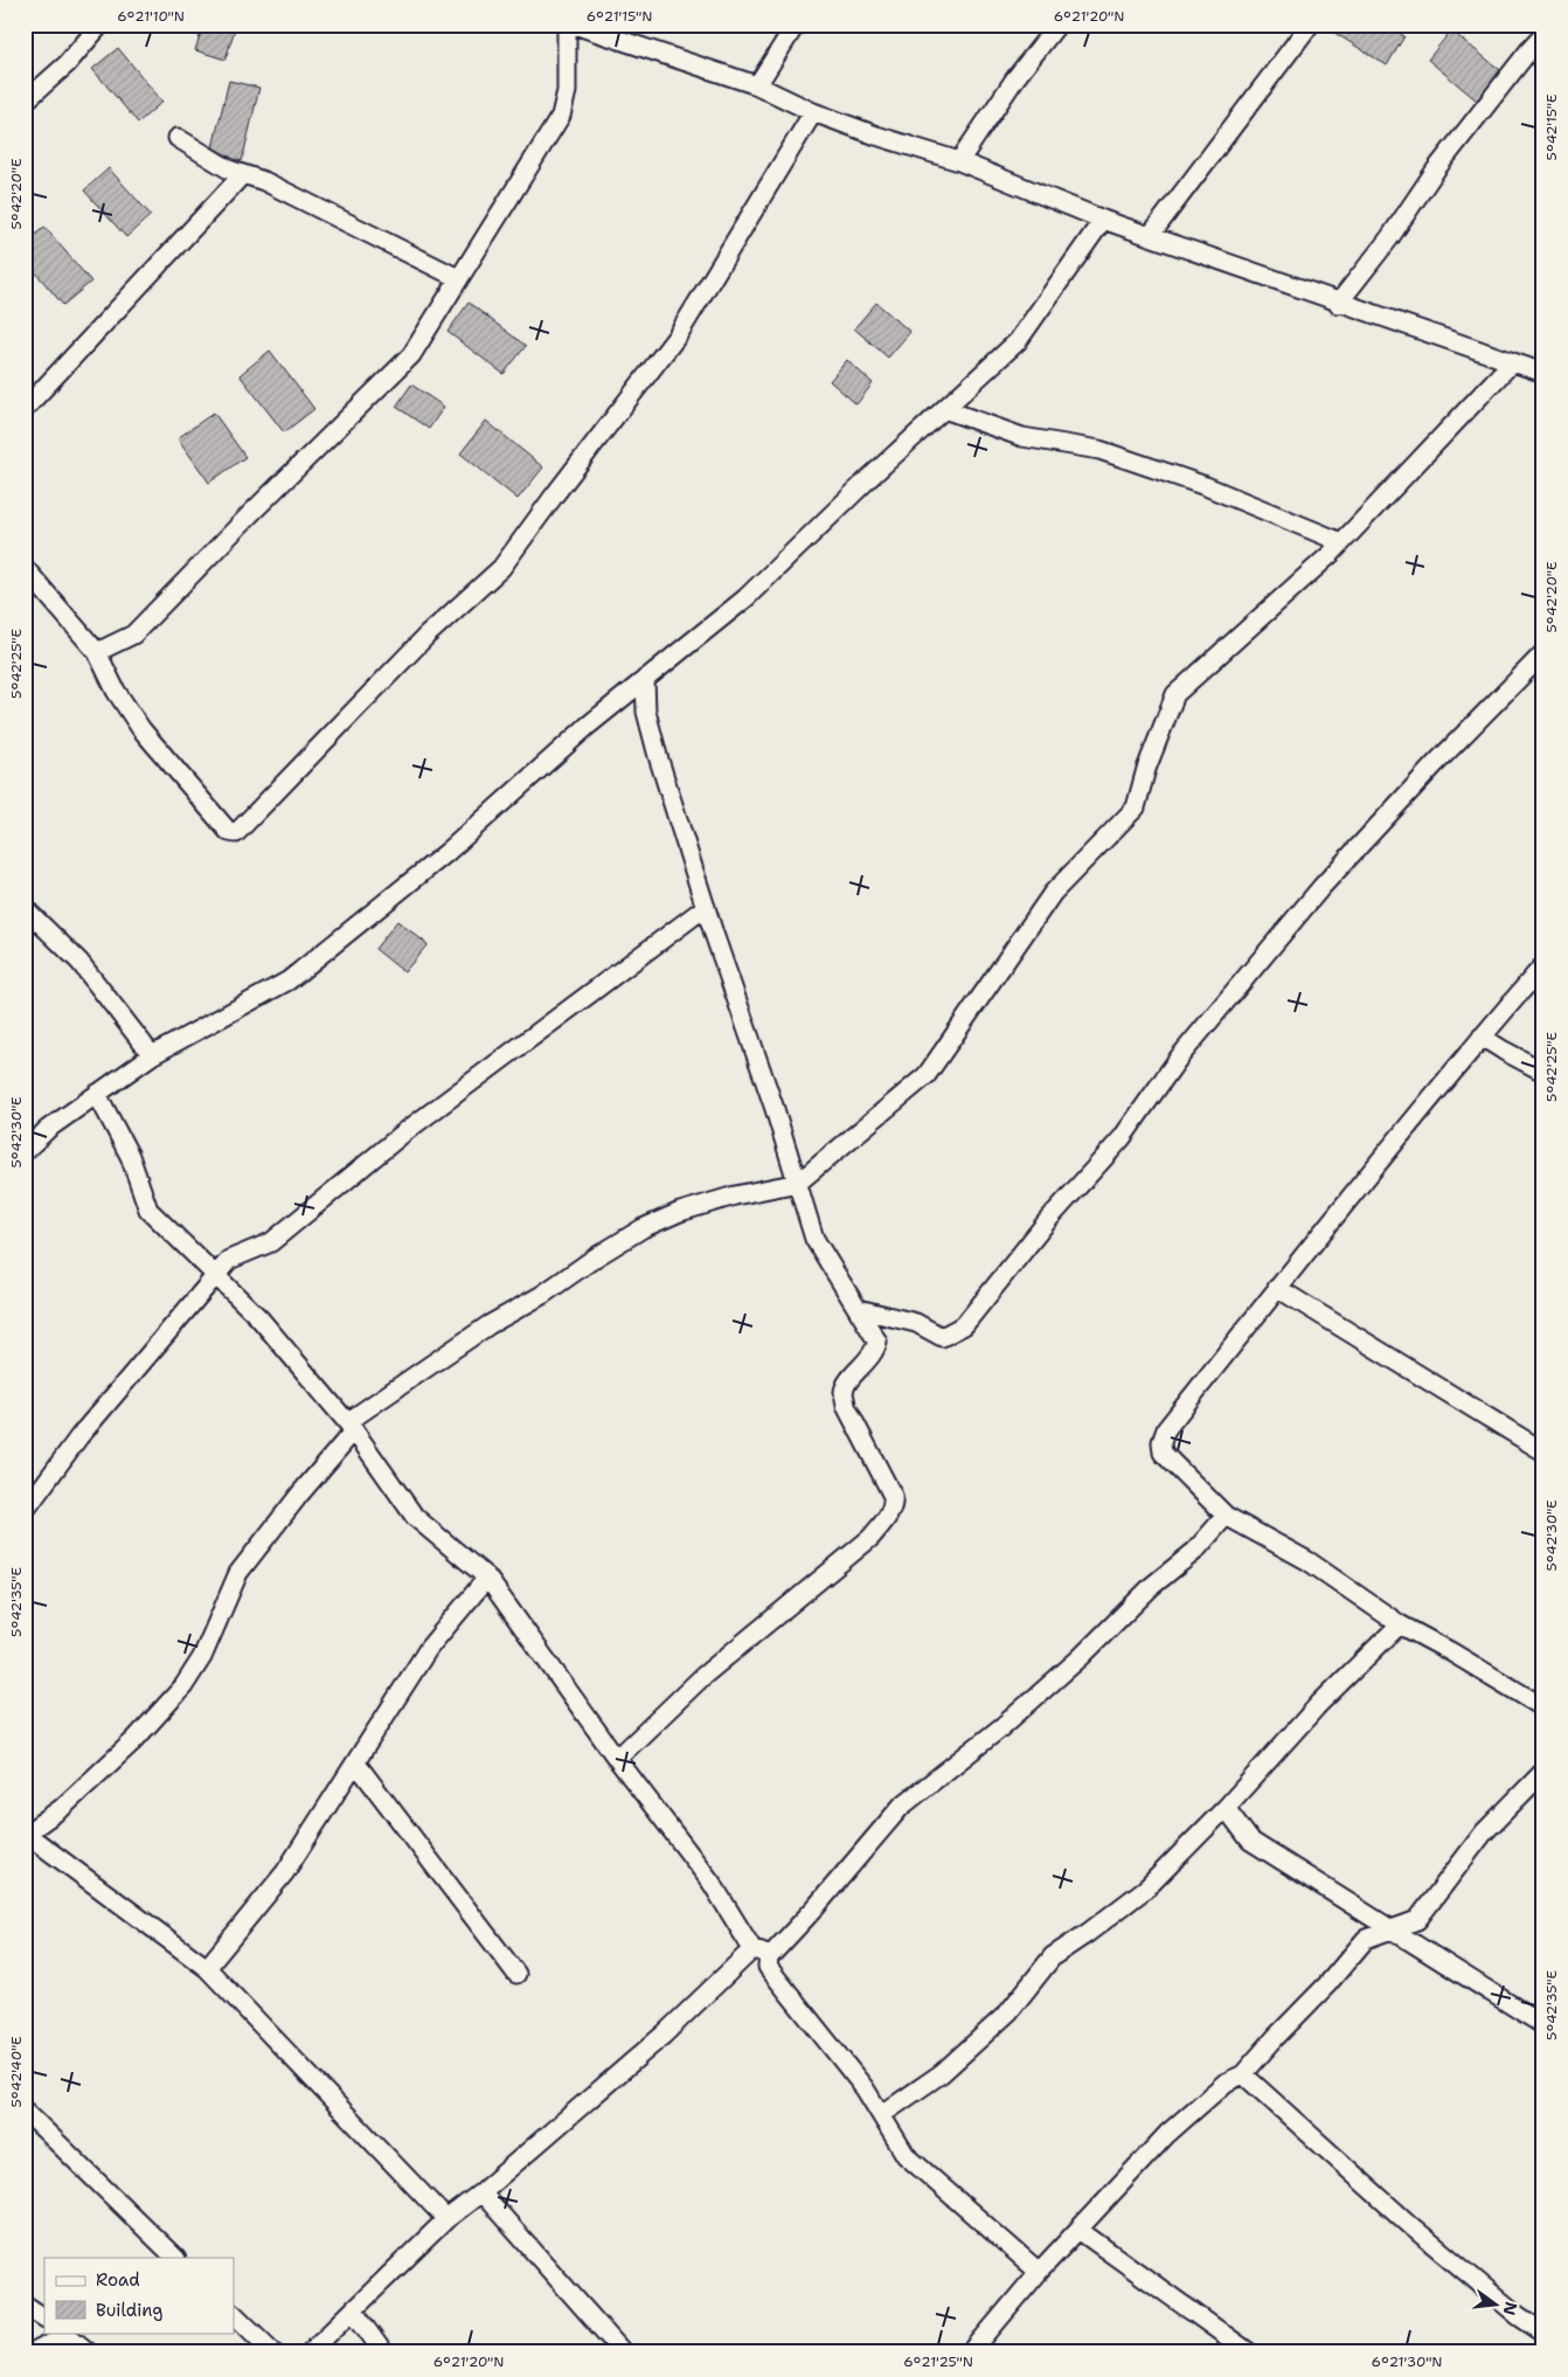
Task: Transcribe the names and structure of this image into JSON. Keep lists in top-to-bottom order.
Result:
{
  "legend": ["Road", "Building"],
  "north": "right",
  "coordinates": [
    "6°21'10\"N",
    "6°21'15\"N",
    "6°21'20\"N",
    "5°42'15\"E",
    "5°42'20\"E",
    "5°42'25\"E",
    "5°42'30\"E",
    "5°42'35\"E",
    "5°42'40\"E",
    "6°21'25\"N",
    "6°21'30\"N"
  ]
}
